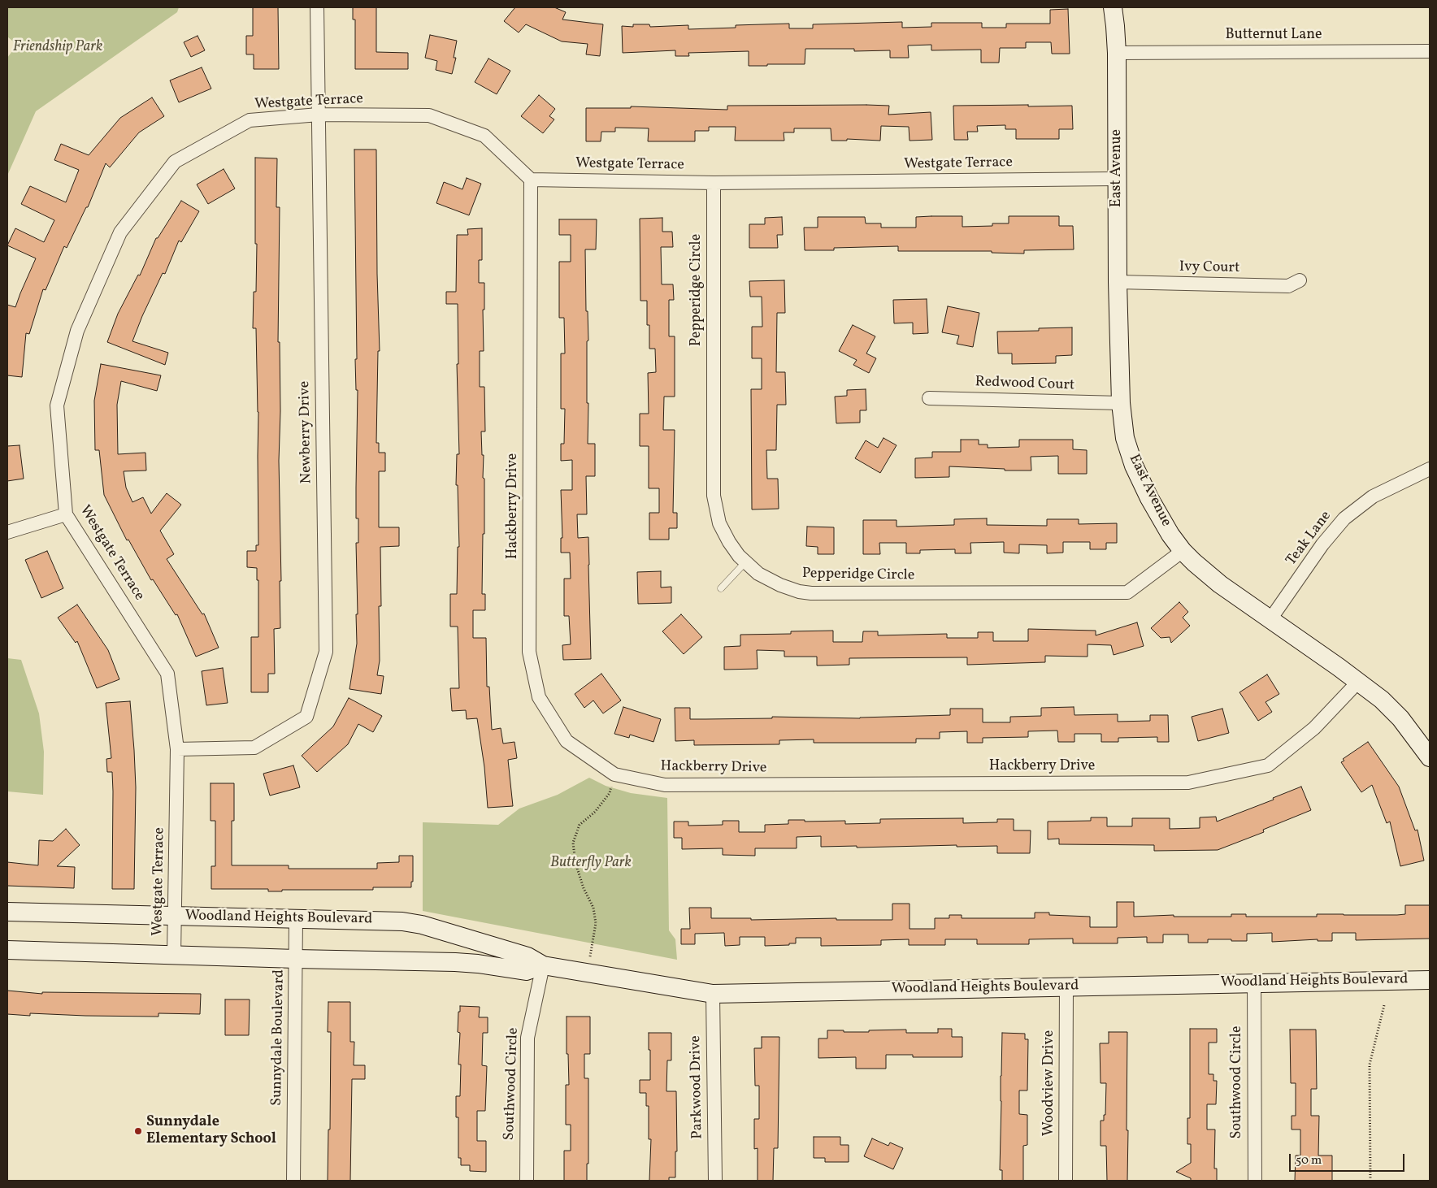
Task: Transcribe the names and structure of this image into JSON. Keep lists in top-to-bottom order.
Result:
{
  "streets": {
    "street": [
      "Butternut Lane",
      "Westgate Terrace",
      "East Avenue",
      "Ivy Court",
      "Pepperidge Circle",
      "Redwood Court",
      "Newberry Drive",
      "Hackberry Drive",
      "Teak Lane",
      "Woodland Heights Boulevard",
      "Sunnydale Boulevard",
      "Southwood Circle",
      "Woodview Drive",
      "Parkwood Drive"
    ]
  },
  "crossings": [
    ["Butternut Lane", "East Avenue"],
    ["Westgate Terrace", "East Avenue"],
    ["Westgate Terrace", "Pepperidge Circle"],
    ["Westgate Terrace", "Newberry Drive"],
    ["Westgate Terrace", "Hackberry Drive"],
    ["Westgate Terrace", "Woodland Heights Boulevard"],
    ["East Avenue", "Ivy Court"],
    ["East Avenue", "Pepperidge Circle"],
    ["East Avenue", "Redwood Court"],
    ["East Avenue", "Hackberry Drive"],
    ["East Avenue", "Teak Lane"],
    ["Woodland Heights Boulevard", "Sunnydale Boulevard"],
    ["Woodland Heights Boulevard", "Southwood Circle"],
    ["Woodland Heights Boulevard", "Woodview Drive"],
    ["Woodland Heights Boulevard", "Parkwood Drive"]
  ],
  "parks": ["Friendship Park", "Butterfly Park"],
  "places": ["Sunnydale Elementary School"],
  "scale_bar": "50 m"
}
